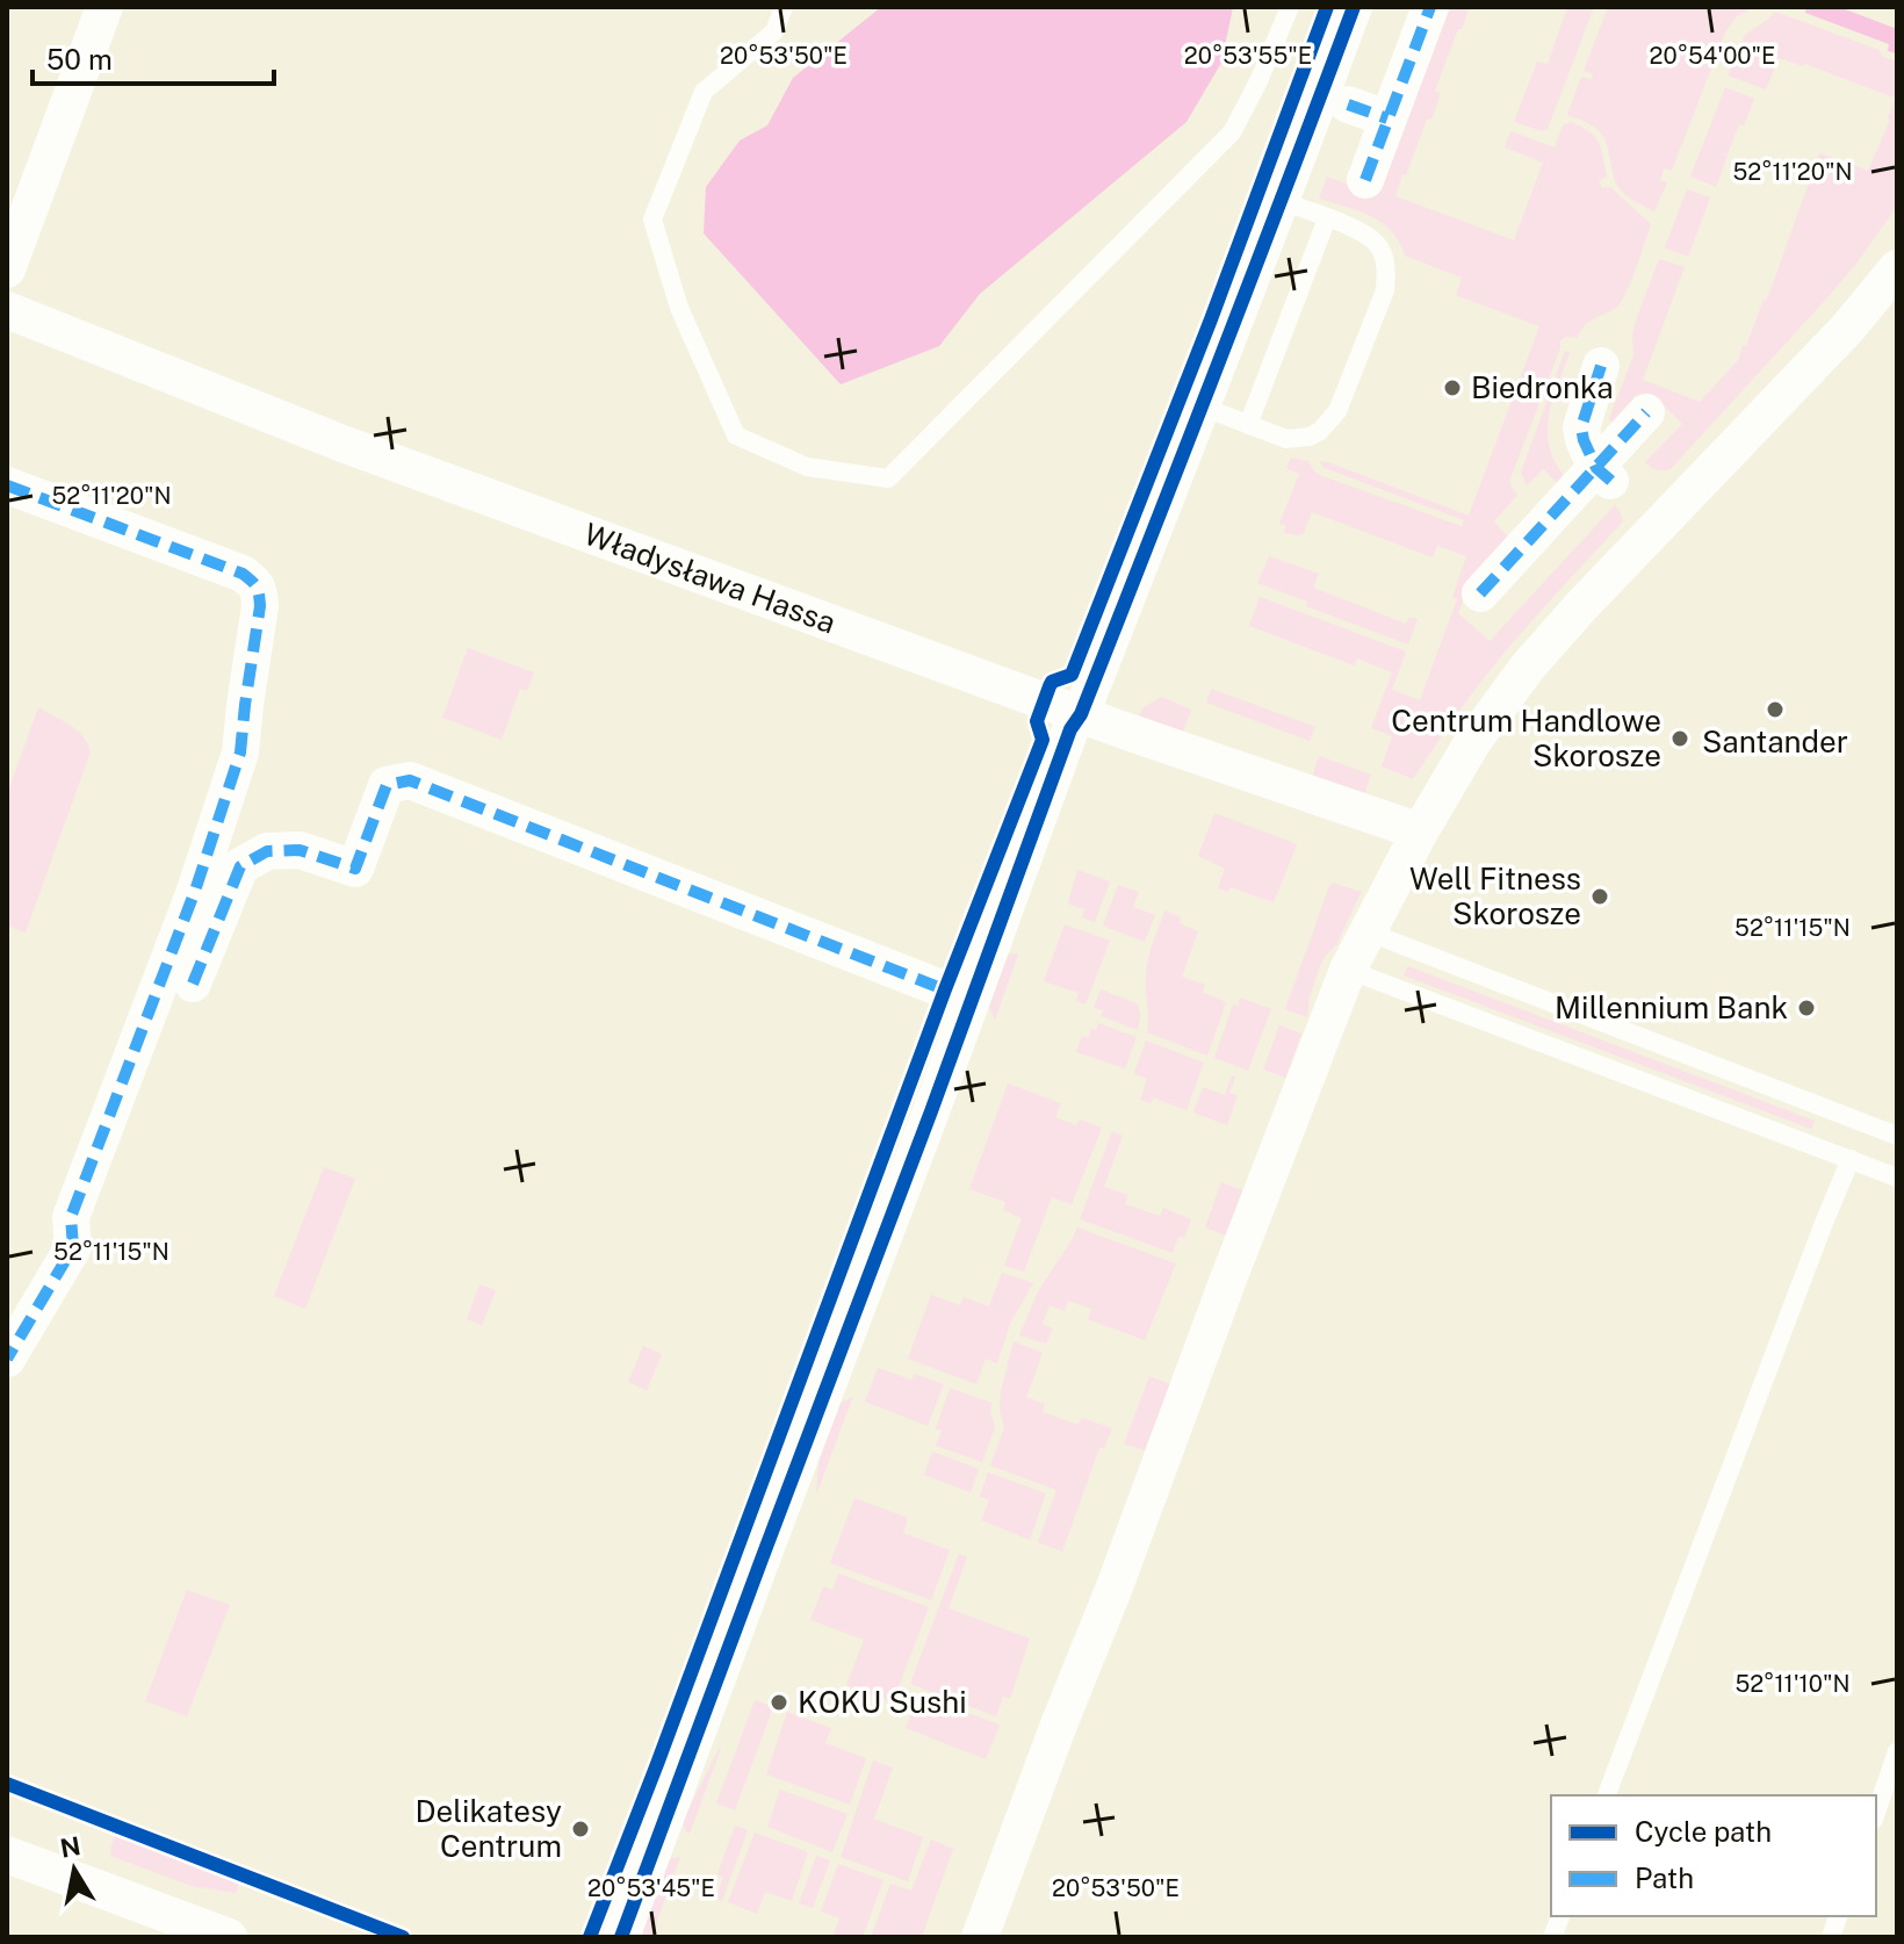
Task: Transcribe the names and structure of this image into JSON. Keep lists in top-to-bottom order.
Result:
{
  "streets": {
    "street": ["Władysława Hassa"]
  },
  "places": [
    "Biedronka",
    "Santander",
    "Centrum Handlowe Skorosze",
    "Well Fitness Skorosze",
    "Millennium Bank",
    "KOKU Sushi",
    "Delikatesy Centrum"
  ],
  "legend": ["Cycle path", "Path"],
  "scale_bar": "50 m",
  "north": "top",
  "coordinates": [
    "20°53'50\"E",
    "20°53'55\"E",
    "20°54'00\"E",
    "52°11'20\"N",
    "52°11'15\"N",
    "52°11'10\"N",
    "20°53'45\"E"
  ]
}
